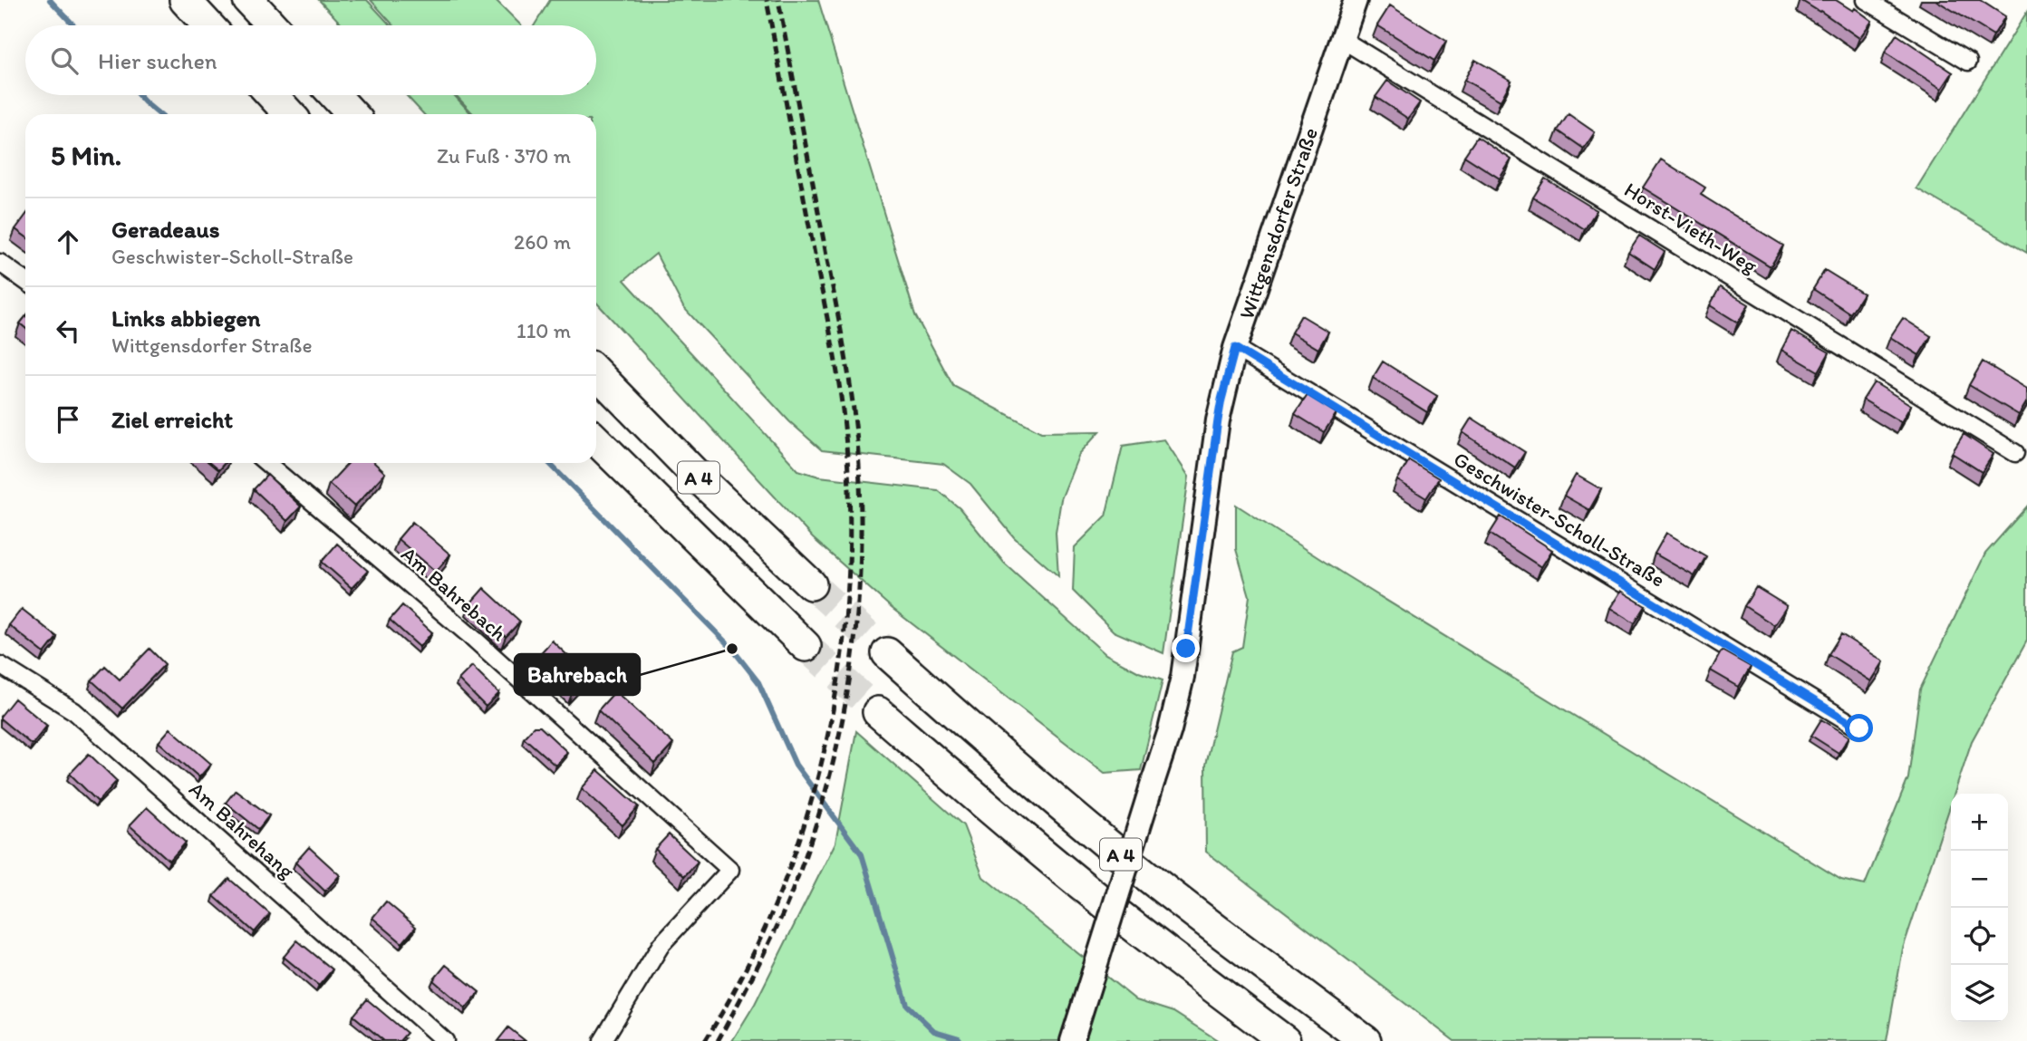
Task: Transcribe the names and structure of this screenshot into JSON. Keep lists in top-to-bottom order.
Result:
{
  "streets": {
    "highway": ["A 4"],
    "street": [
      "Wittgensdorfer Straße",
      "Horst-Vieth-Weg",
      "Geschwister-Scholl-Straße",
      "Am Bahrebach",
      "Am Bahrehang"
    ]
  },
  "crossings": [
    ["Wittgensdorfer Straße", "Horst-Vieth-Weg"],
    ["Wittgensdorfer Straße", "Geschwister-Scholl-Straße"]
  ],
  "places": ["Bahrebach"],
  "page": {
    "search": "Hier suchen",
    "heading": ["5 Min.", "Zu Fuß · 370 m"],
    "list": [
      ["Geradeaus", "Geschwister-Scholl-Straße", "260 m"],
      ["Links abbiegen", "Wittgensdorfer Straße", "110 m"],
      "Ziel erreicht"
    ],
    "map_buttons": ["+", "−"]
  }
}
